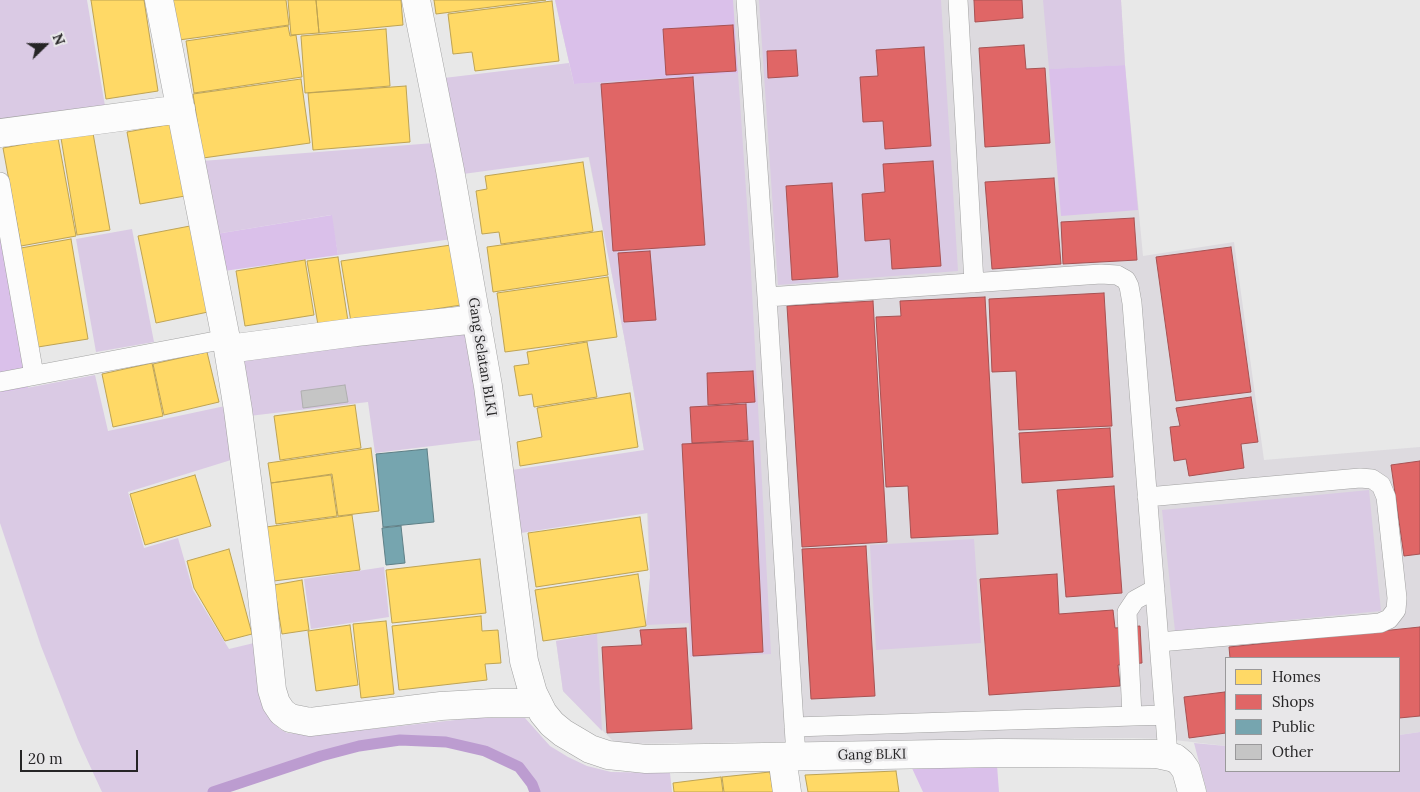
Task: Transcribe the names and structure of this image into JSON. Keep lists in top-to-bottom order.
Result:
{
  "streets": {
    "street": ["Gang Selatan BLKI", "Gang BLKI"]
  },
  "crossings": [
    ["Gang Selatan BLKI", "Gang BLKI"]
  ],
  "legend": [
    "Homes",
    "Shops",
    "Public",
    "Other"
  ],
  "scale_bar": "20 m",
  "north": "right"
}
